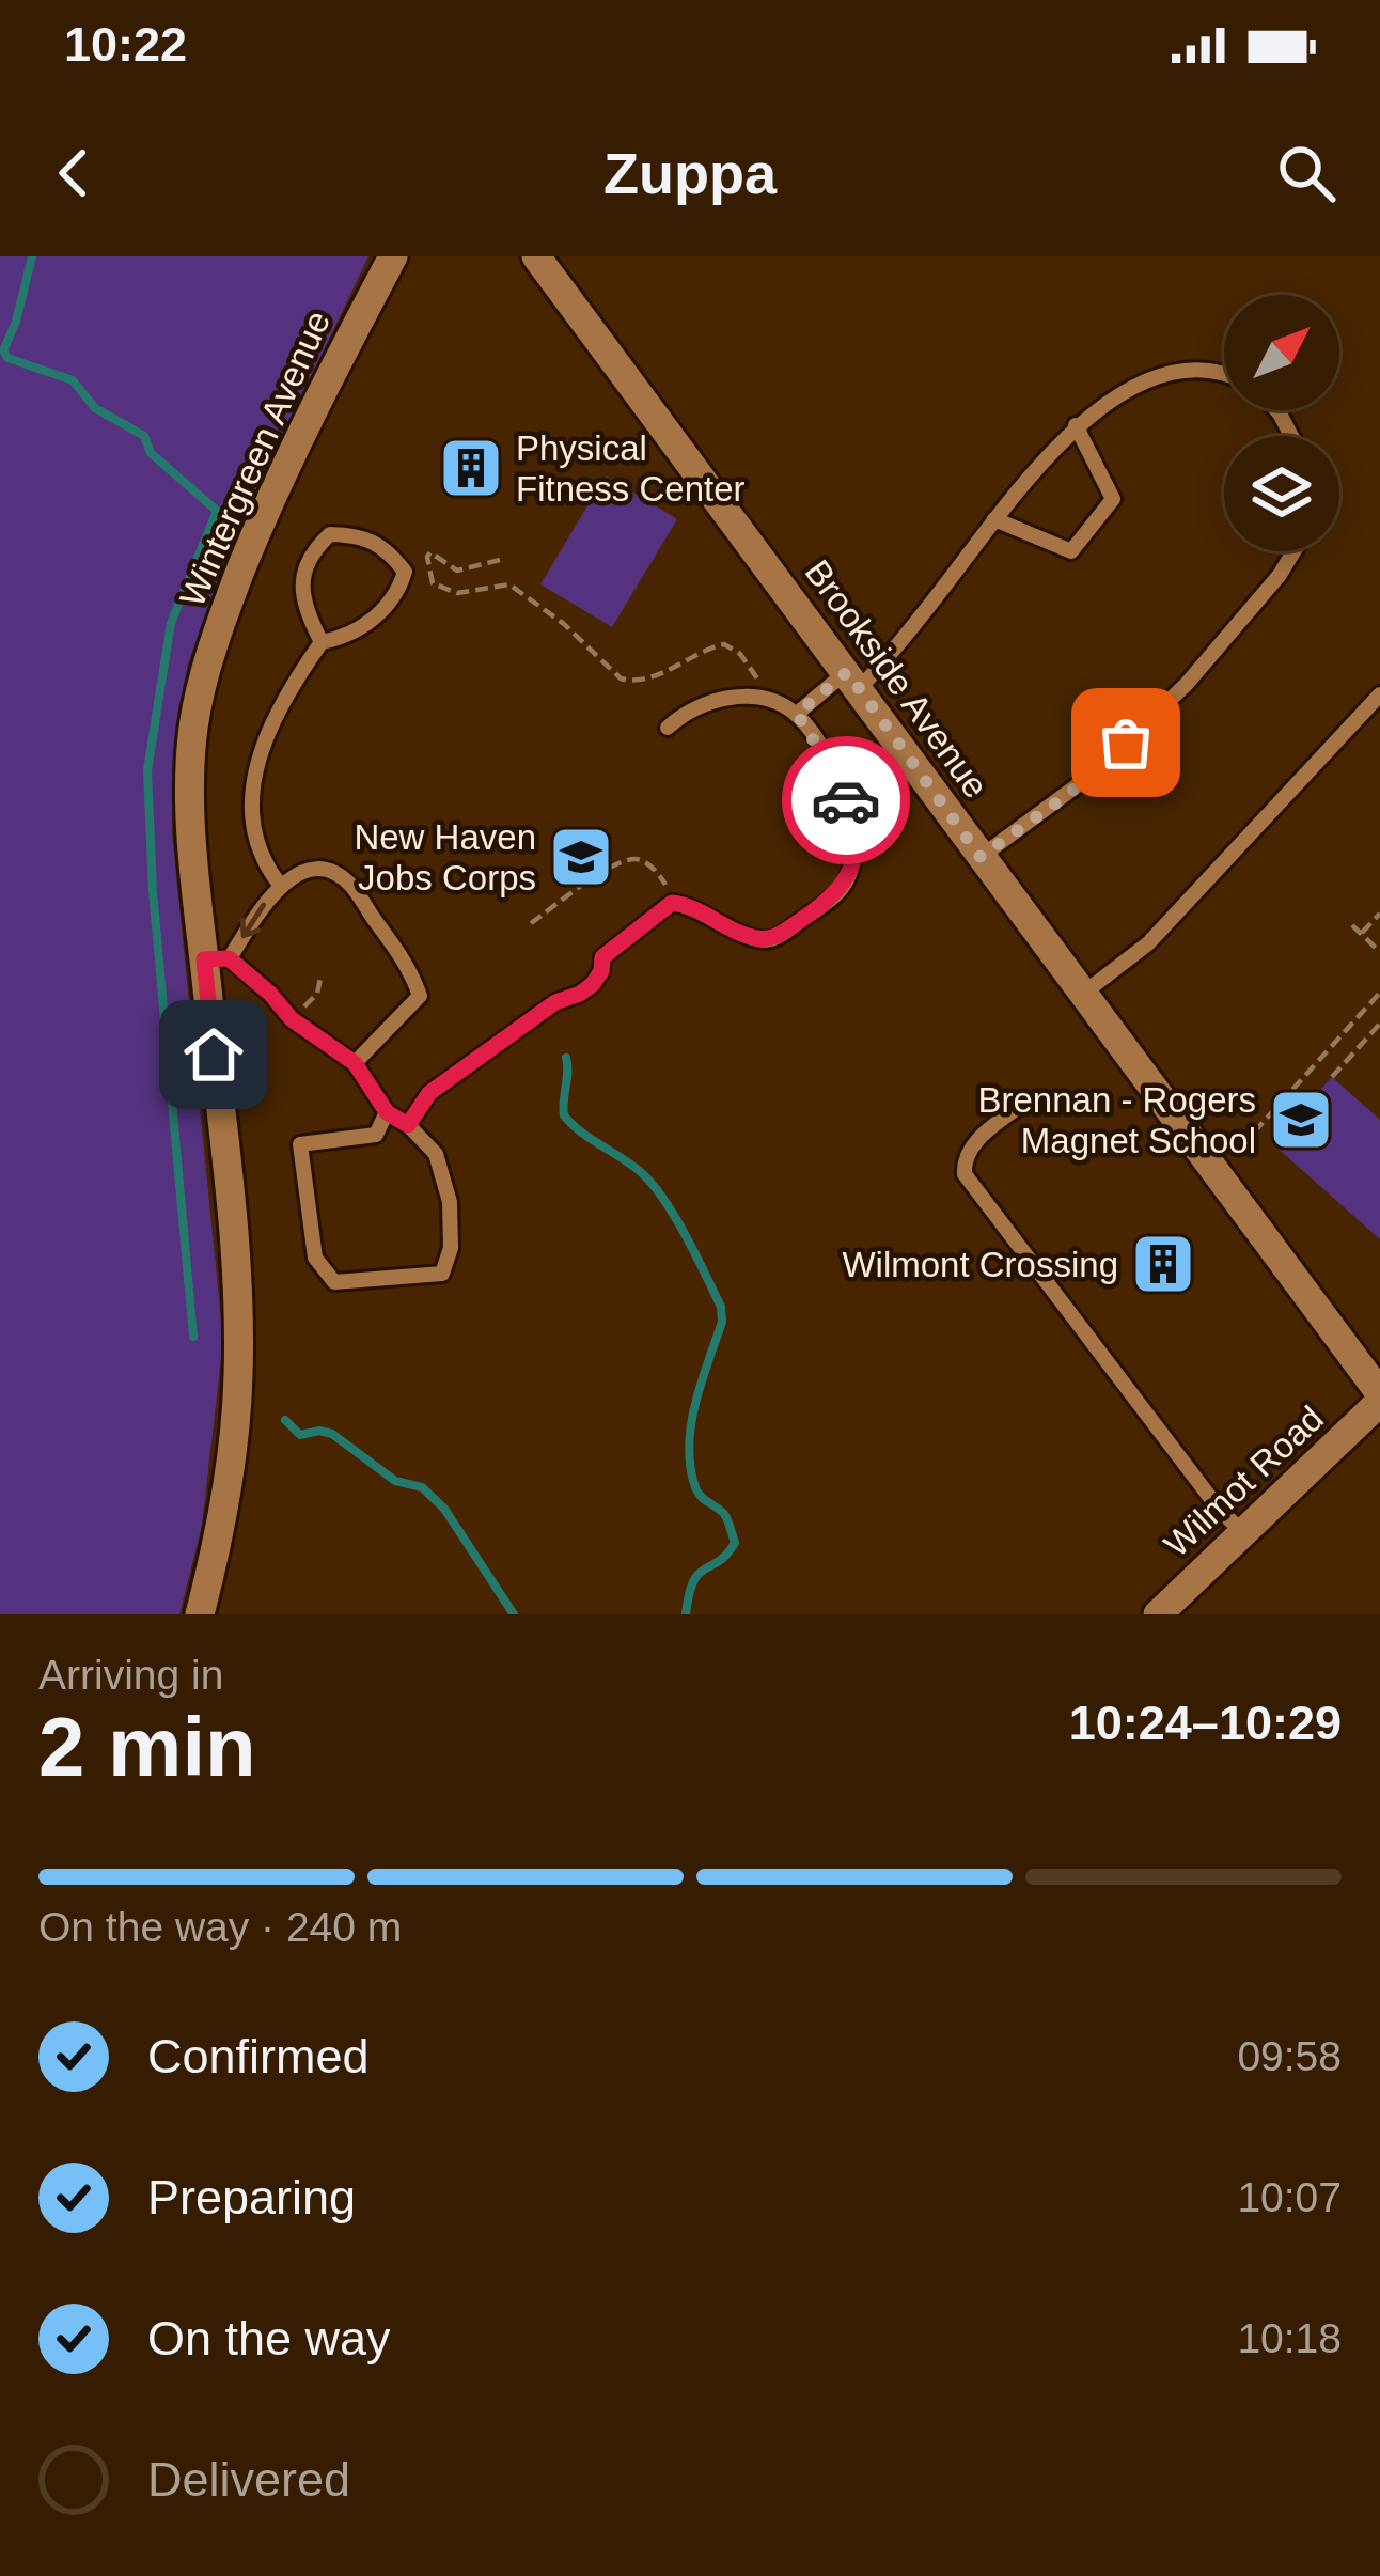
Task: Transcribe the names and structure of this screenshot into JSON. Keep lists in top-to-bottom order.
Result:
{
  "streets": {
    "street": ["Wintergreen Avenue", "Brookside Avenue", "Wilmot Road"]
  },
  "crossings": [
    ["Brookside Avenue", "Wilmot Road"]
  ],
  "places": {
    "building": ["Physical Fitness Center", "Wilmont Crossing"],
    "school or university": ["New Haven Jobs Corps", "Brennan - Rogers Magnet School"]
  },
  "north": "top right",
  "page": {
    "status": "10:22",
    "header": "Zuppa",
    "heading": ["2 min", "Arriving in", "10:24–10:29"],
    "bar": "On the way · 240 m",
    "list": [
      ["Confirmed", "09:58"],
      ["Preparing", "10:07"],
      ["On the way", "10:18"],
      "Delivered"
    ]
  }
}
